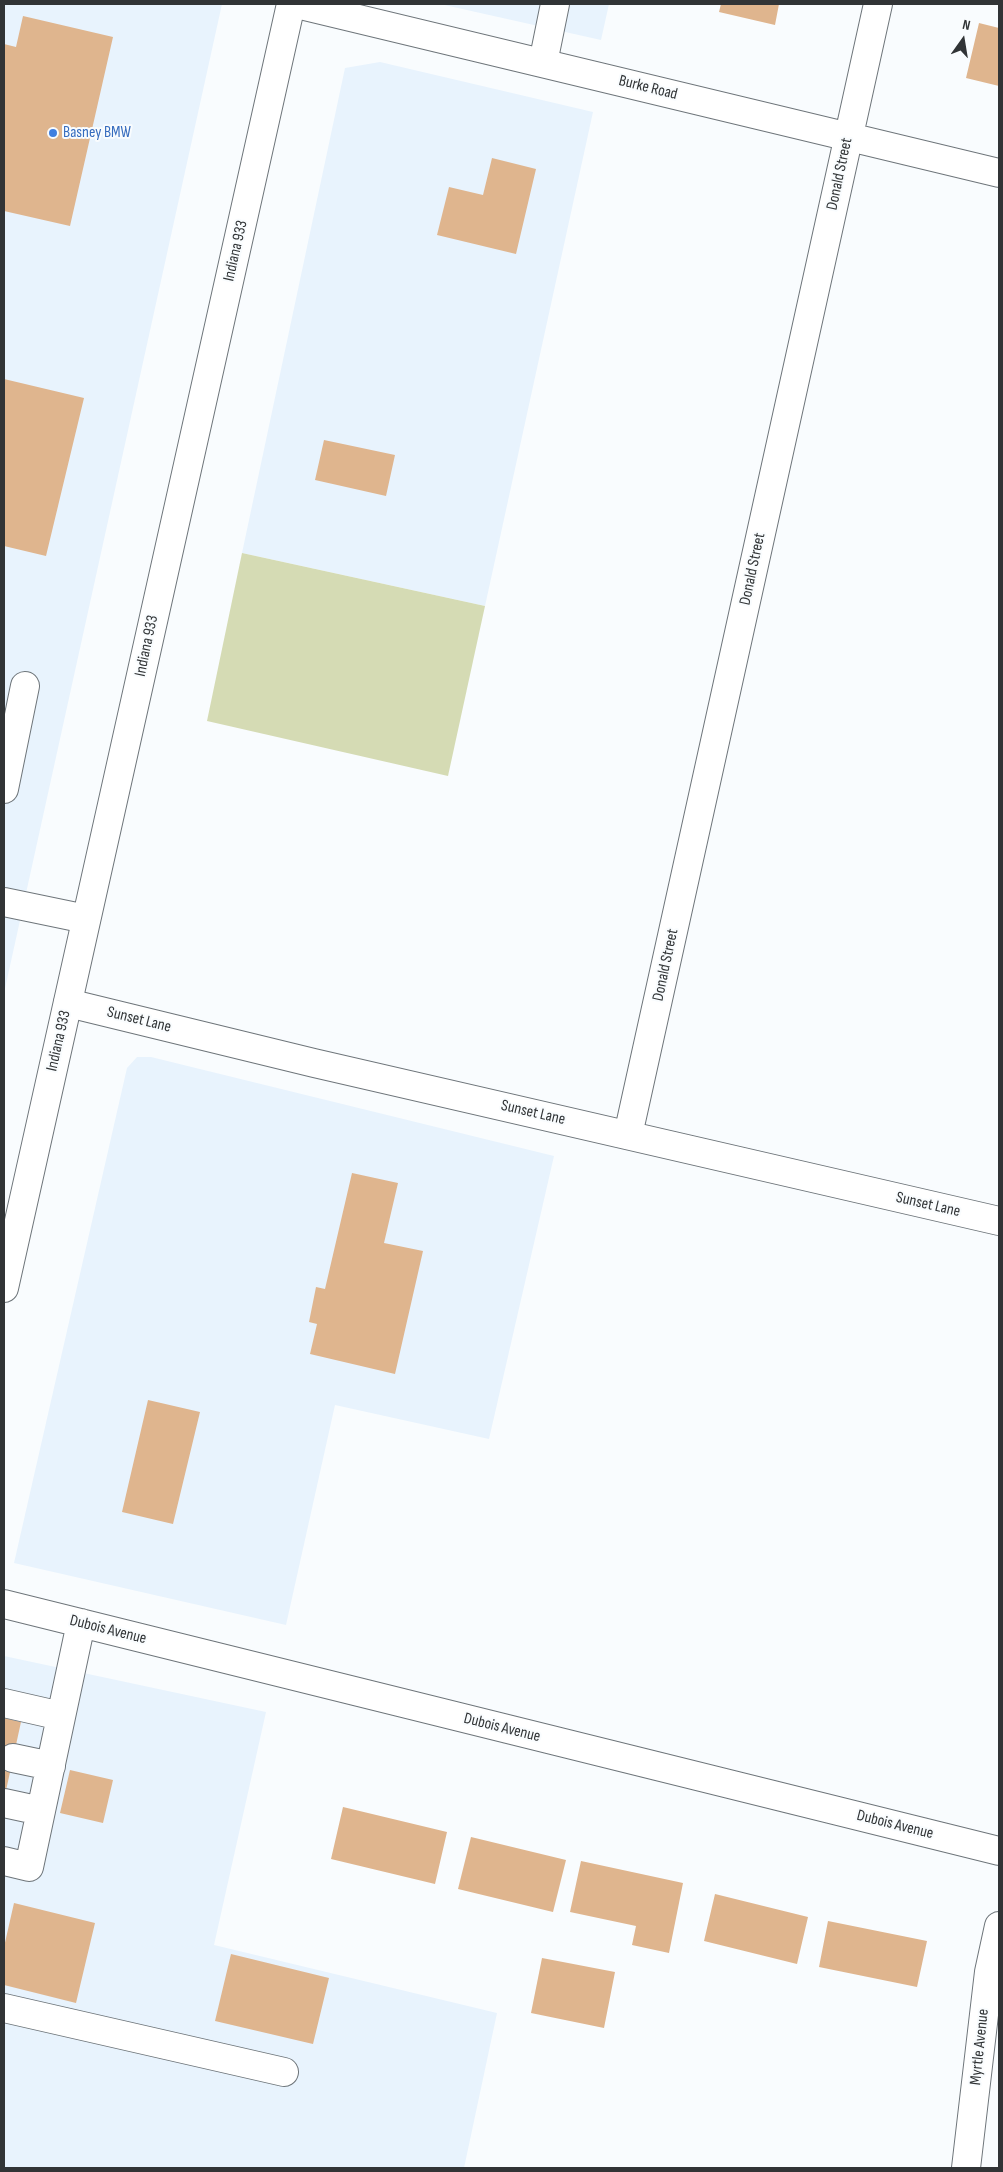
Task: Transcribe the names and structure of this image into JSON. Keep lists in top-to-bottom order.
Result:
{
  "streets": {
    "street": [
      "Burke Road",
      "Donald Street",
      "Indiana 933",
      "Sunset Lane",
      "Dubois Avenue",
      "Myrtle Avenue"
    ]
  },
  "crossings": [
    ["Burke Road", "Donald Street"],
    ["Donald Street", "Sunset Lane"],
    ["Indiana 933", "Sunset Lane"]
  ],
  "places": ["Basney BMW"],
  "north": "top"
}
